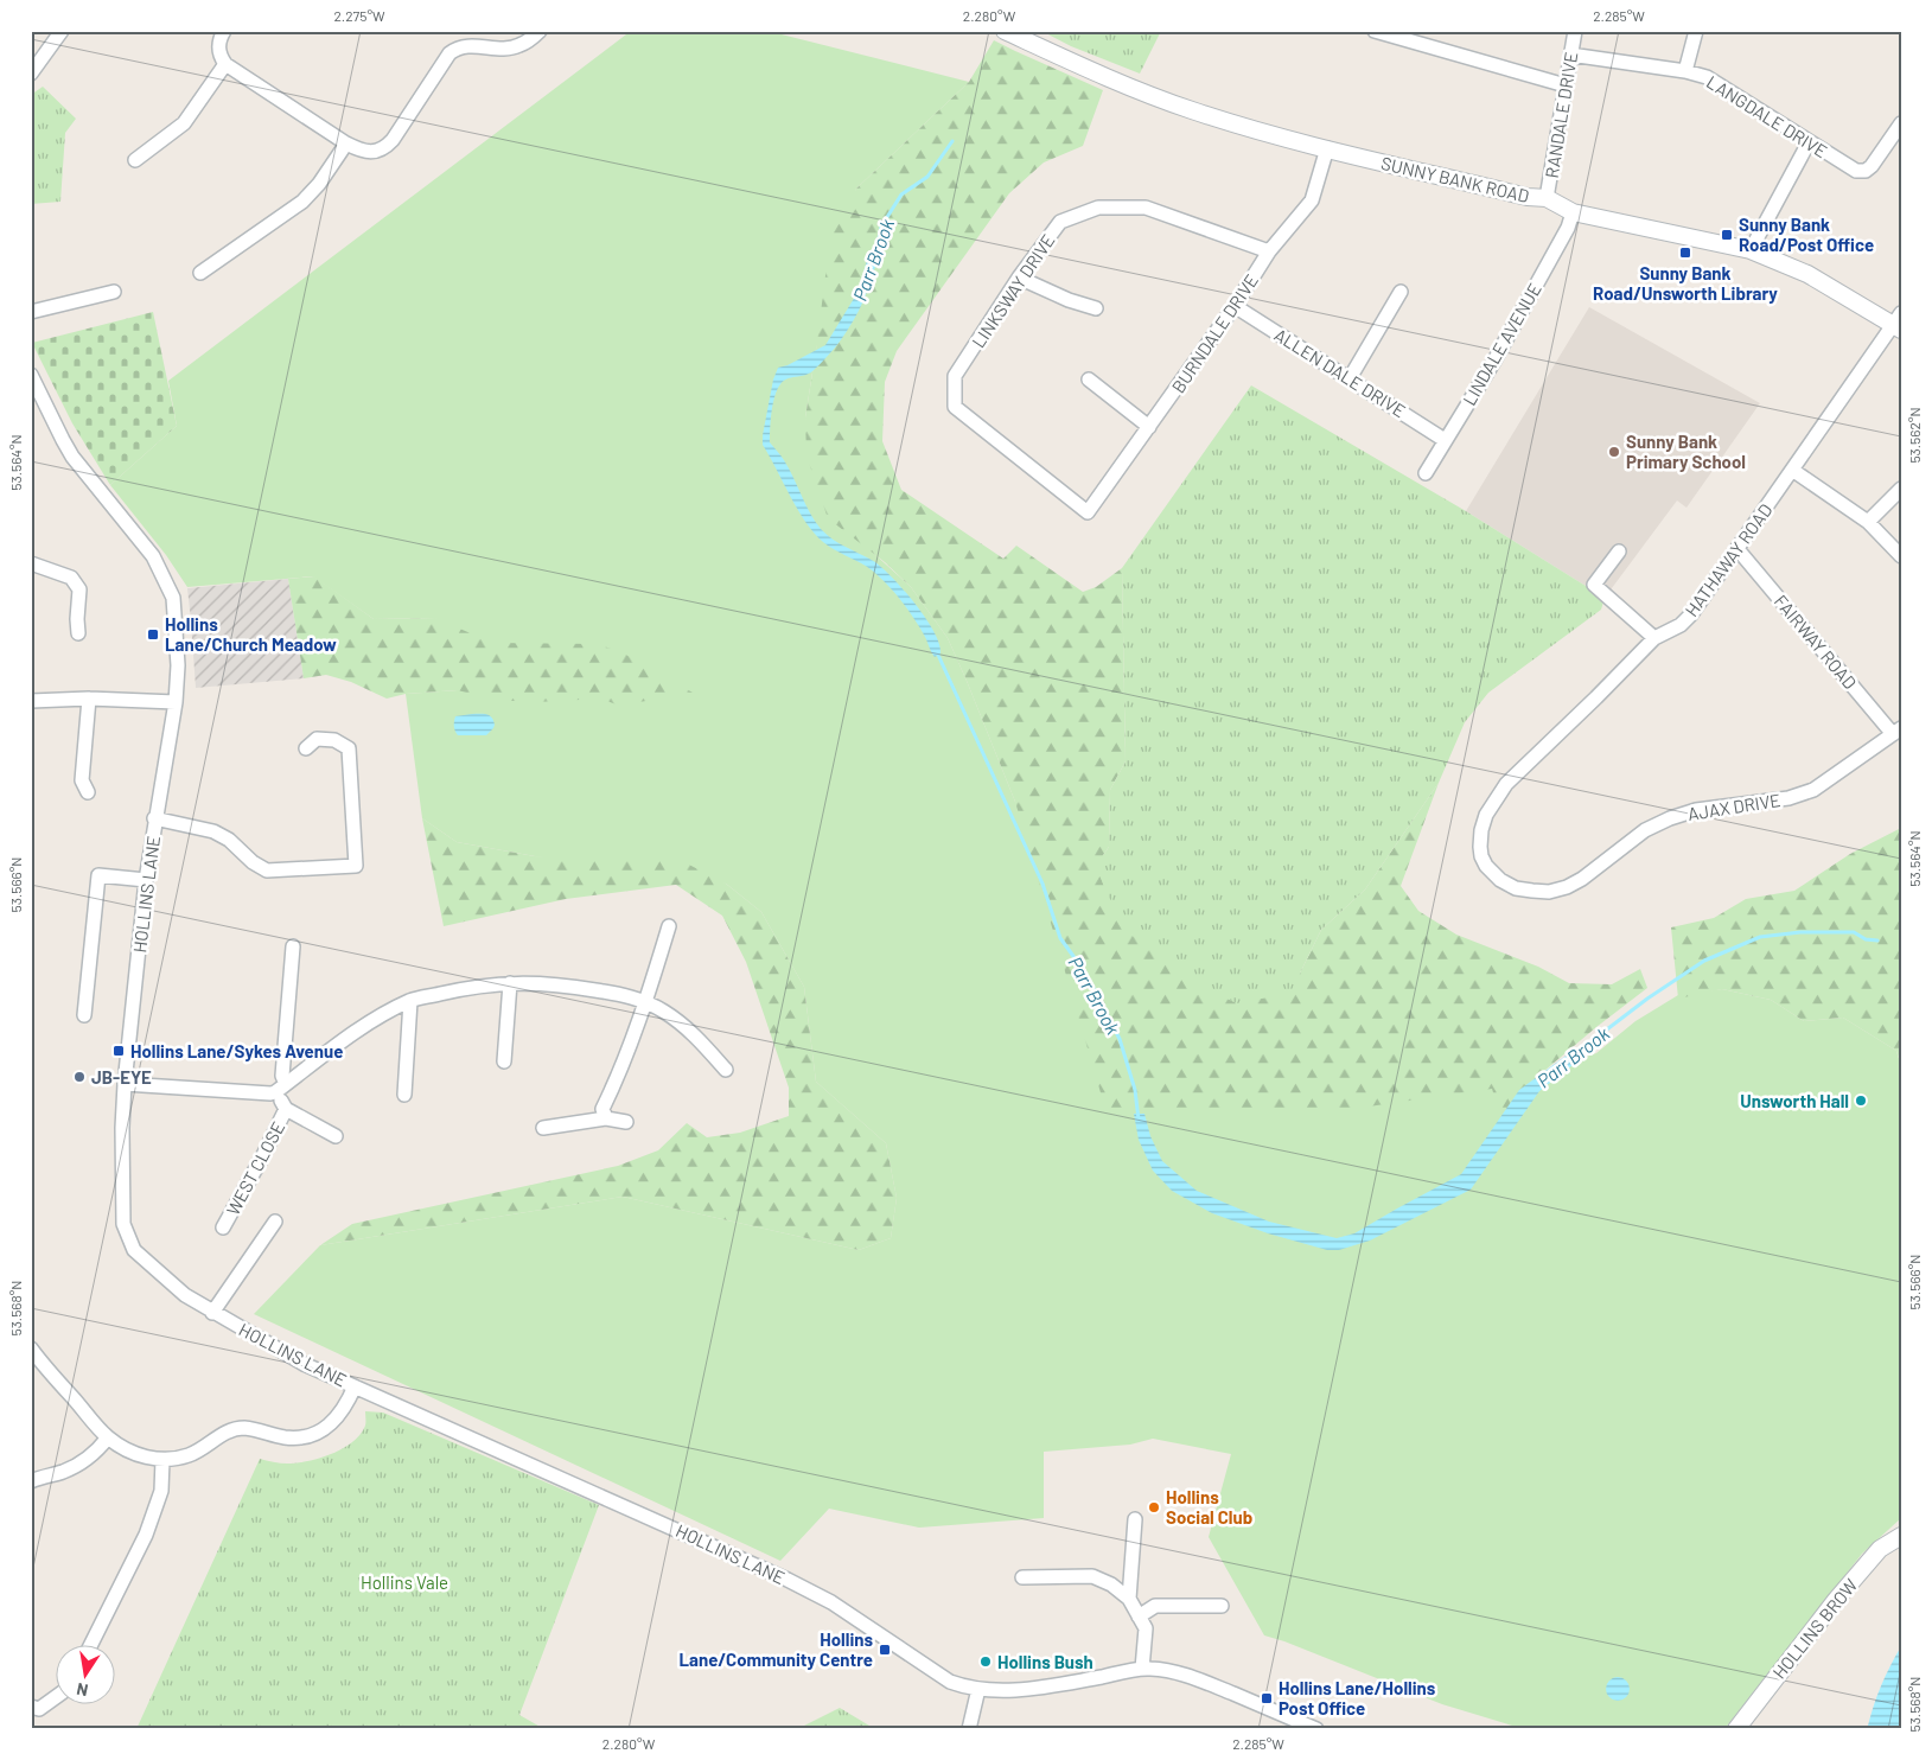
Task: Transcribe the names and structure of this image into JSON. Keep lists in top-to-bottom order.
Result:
{
  "streets": {
    "street": [
      "RANDALE DRIVE",
      "LANGDALE DRIVE",
      "SUNNY BANK ROAD",
      "LINKSWAY DRIVE",
      "BURNDALE DRIVE",
      "LINDALE AVENUE",
      "ALLEN DALE DRIVE",
      "HATHAWAY ROAD",
      "FAIRWAY ROAD",
      "AJAX DRIVE",
      "HOLLINS LANE",
      "WEST CLOSE",
      "HOLLINS BROW"
    ]
  },
  "crossings": [
    ["RANDALE DRIVE", "LANGDALE DRIVE"],
    ["RANDALE DRIVE", "SUNNY BANK ROAD"],
    ["SUNNY BANK ROAD", "BURNDALE DRIVE"],
    ["SUNNY BANK ROAD", "LINDALE AVENUE"],
    ["SUNNY BANK ROAD", "HATHAWAY ROAD"],
    ["LINKSWAY DRIVE", "BURNDALE DRIVE"],
    ["BURNDALE DRIVE", "ALLEN DALE DRIVE"],
    ["LINDALE AVENUE", "ALLEN DALE DRIVE"],
    ["HATHAWAY ROAD", "FAIRWAY ROAD"],
    ["HATHAWAY ROAD", "AJAX DRIVE"],
    ["FAIRWAY ROAD", "AJAX DRIVE"]
  ],
  "water": ["Parr Brook"],
  "parks": ["Hollins Vale"],
  "places": {
    "transit": [
      "Sunny Bank Road/Post Office",
      "Sunny Bank Road/Unsworth Library",
      "Hollins Lane/Church Meadow",
      "Hollins Lane/Sykes Avenue",
      "Hollins Lane/Community Centre",
      "Hollins Lane/Hollins Post Office"
    ],
    "other": [
      "Sunny Bank Primary School",
      "JB-EYE",
      "Unsworth Hall",
      "Hollins Social Club",
      "Hollins Bush"
    ]
  },
  "north": "bottom",
  "coordinates": [
    "2.275°W",
    "2.280°W",
    "2.285°W",
    "53.562°N",
    "53.564°N",
    "53.566°N",
    "53.568°N"
  ]
}
